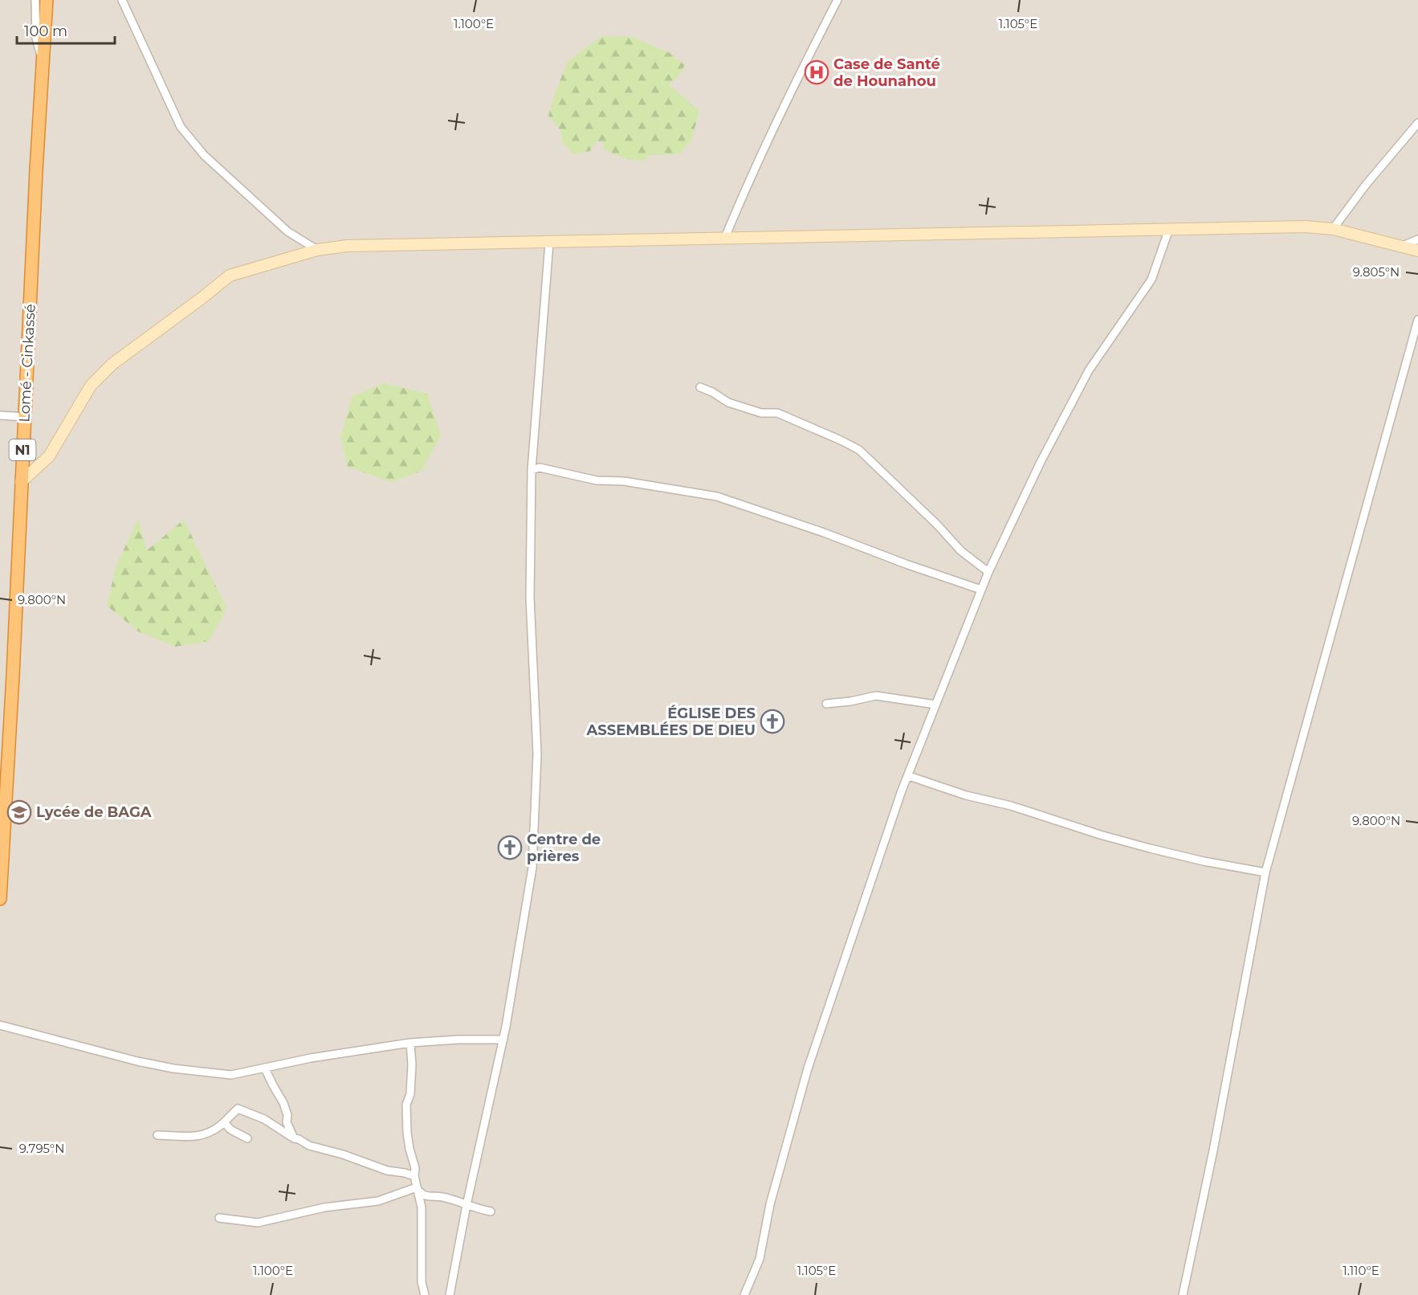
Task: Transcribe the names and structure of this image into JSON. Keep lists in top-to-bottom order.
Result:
{
  "streets": {
    "highway": ["Lomé - Cinkassé", "N1"]
  },
  "places": {
    "hospital": ["Case de Santé de Hounahou"],
    "church": ["ÉGLISE DES ASSEMBLÉES DE DIEU", "Centre de prières"],
    "school or university": ["Lycée de BAGA"]
  },
  "scale_bar": "100 m",
  "coordinates": [
    "1.100°E",
    "1.105°E",
    "9.805°N",
    "9.800°N",
    "9.795°N",
    "1.110°E"
  ]
}
